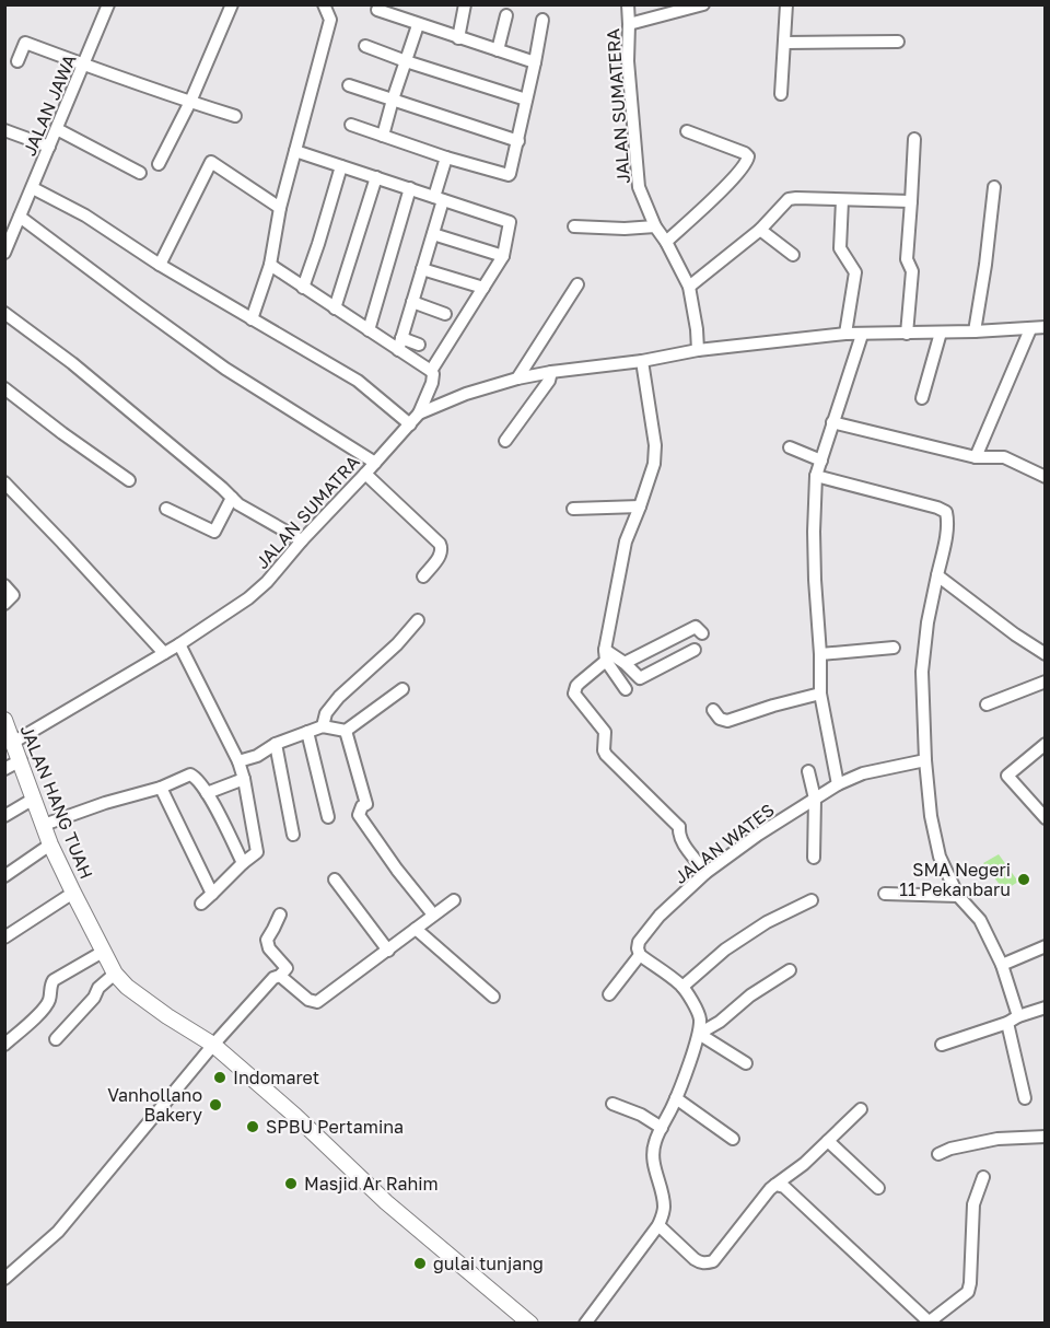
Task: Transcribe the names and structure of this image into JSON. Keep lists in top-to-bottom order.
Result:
{
  "streets": {
    "main road": ["JALAN HANG TUAH"],
    "street": [
      "JALAN JAWA",
      "JALAN SUMATERA",
      "JALAN SUMATRA",
      "JALAN WATES"
    ]
  },
  "crossings": [
    ["JALAN SUMATERA", "JALAN SUMATRA"],
    ["JALAN SUMATRA", "JALAN HANG TUAH"]
  ],
  "places": [
    "SMA Negeri 11 Pekanbaru",
    "Indomaret",
    "Vanhollano Bakery",
    "SPBU Pertamina",
    "Masjid Ar Rahim",
    "gulai tunjang"
  ]
}
